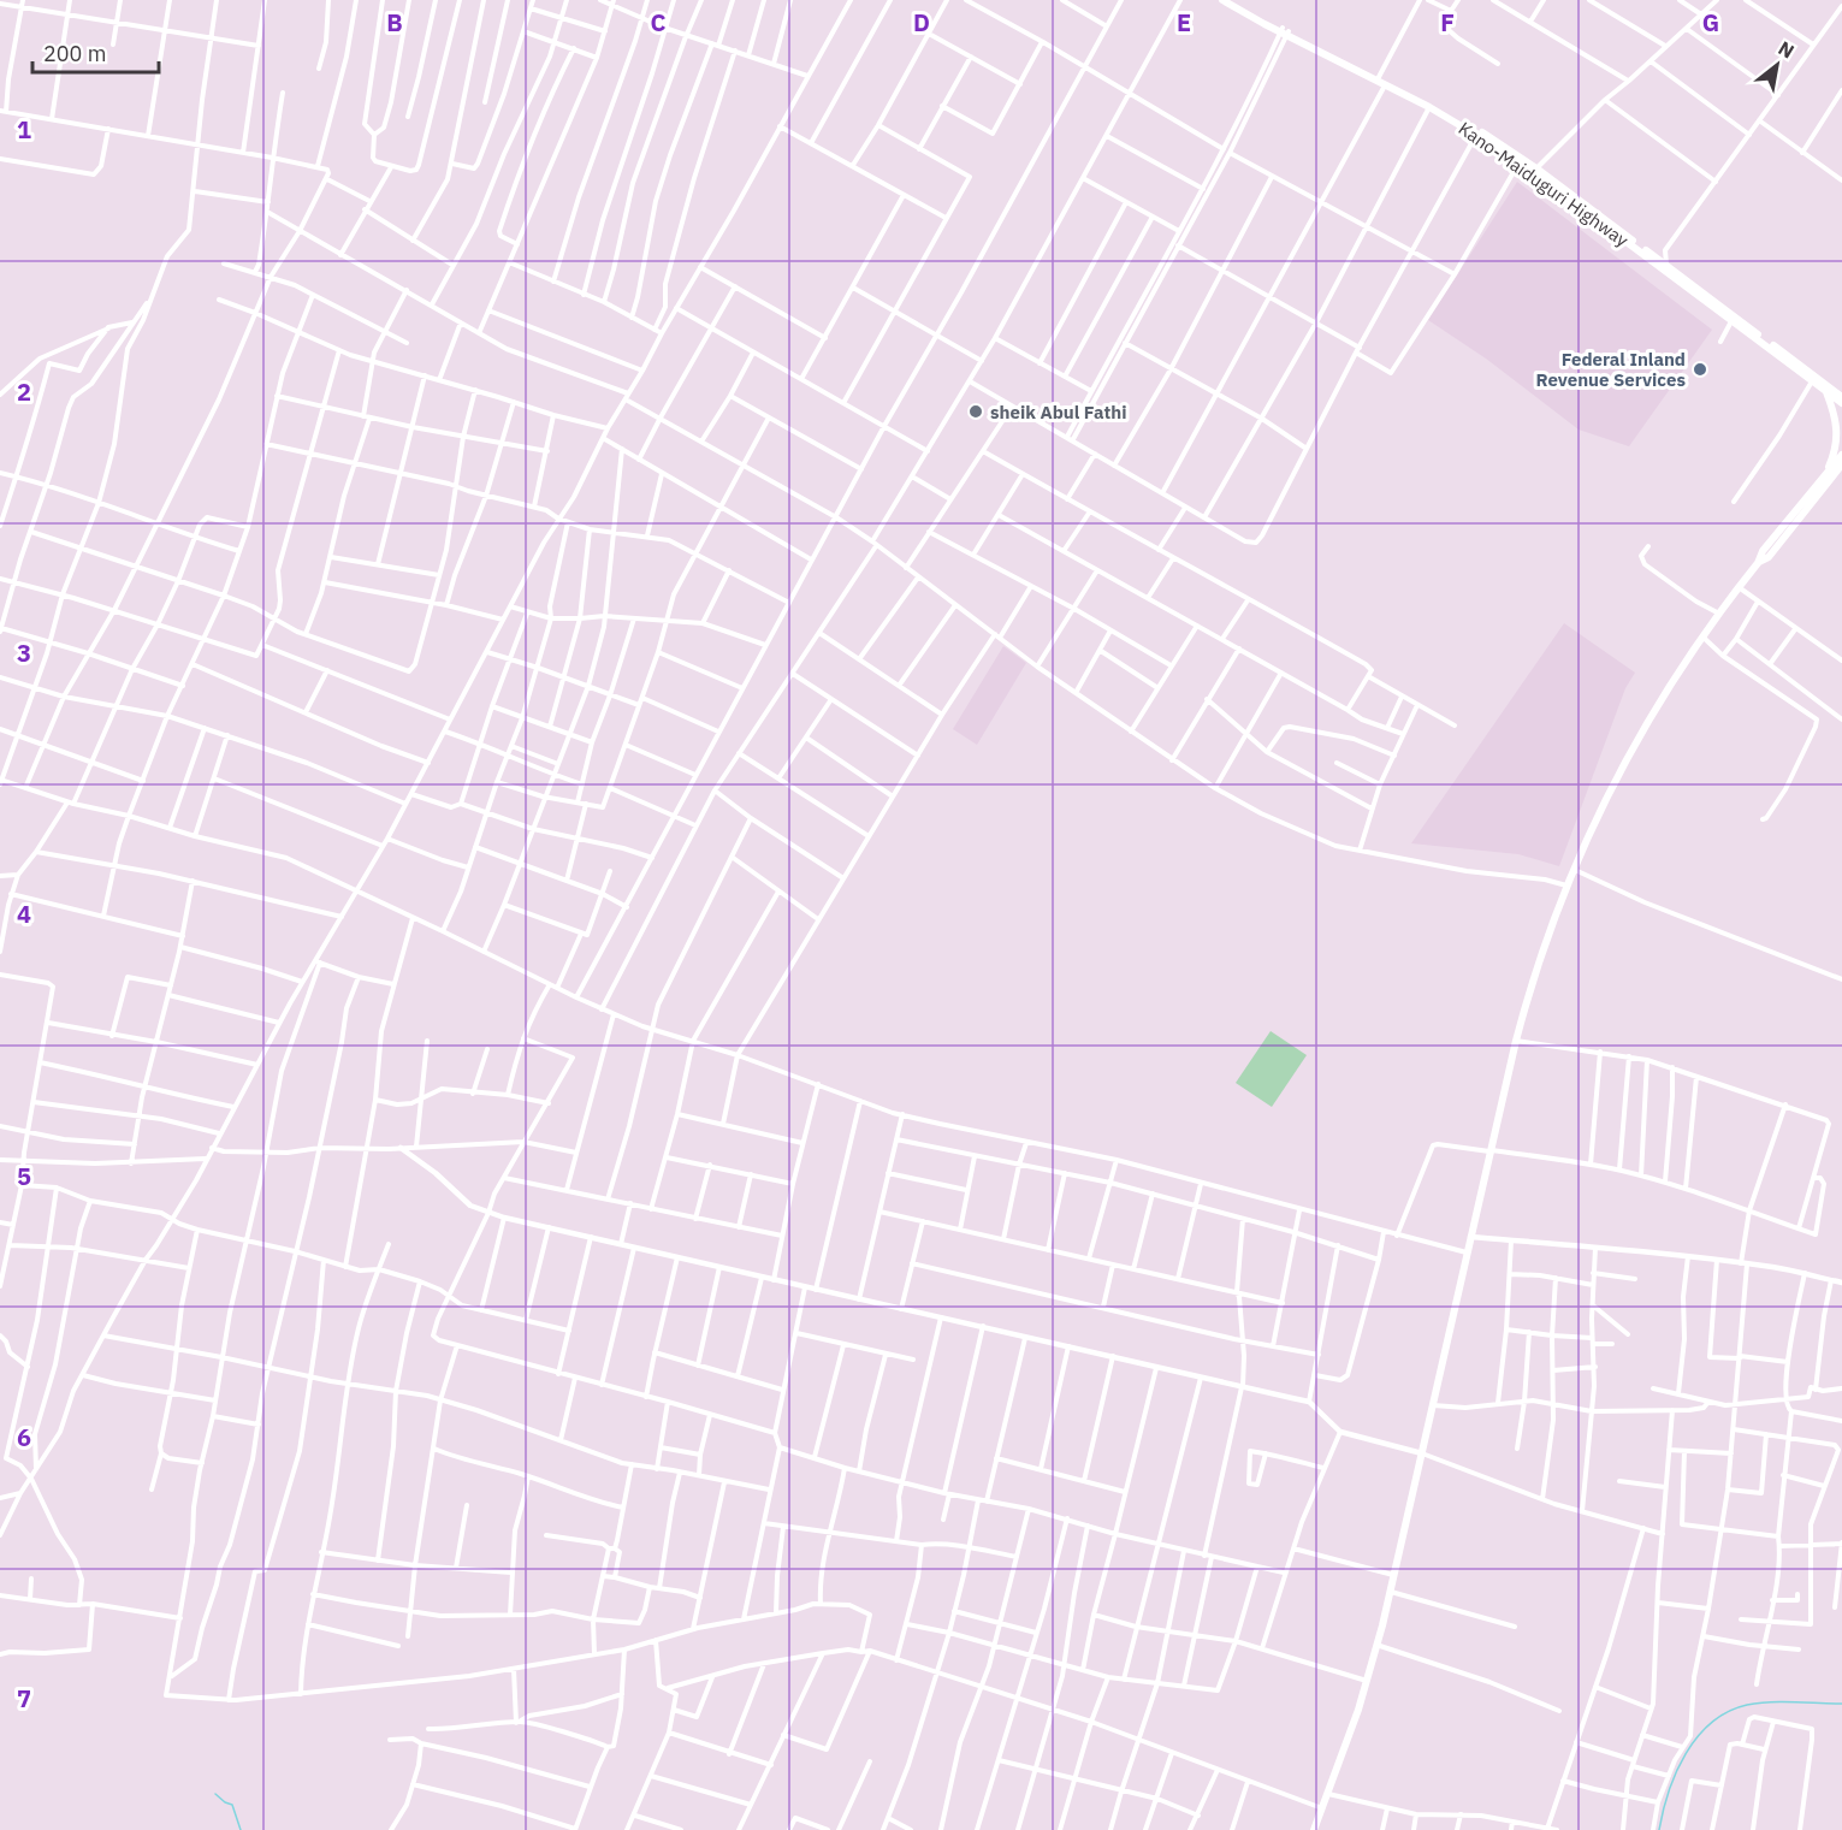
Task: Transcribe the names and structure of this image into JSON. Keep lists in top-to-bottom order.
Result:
{
  "streets": {
    "highway": ["Kano-Maiduguri Highway"]
  },
  "places": ["Federal Inland Revenue Services", "sheik Abul Fathi"],
  "scale_bar": "200 m",
  "north": "top right",
  "grid": {
    "columns": [
      "B",
      "C",
      "D",
      "E",
      "F",
      "G"
    ],
    "rows": [
      "1",
      "2",
      "3",
      "4",
      "5",
      "6",
      "7"
    ]
  }
}
